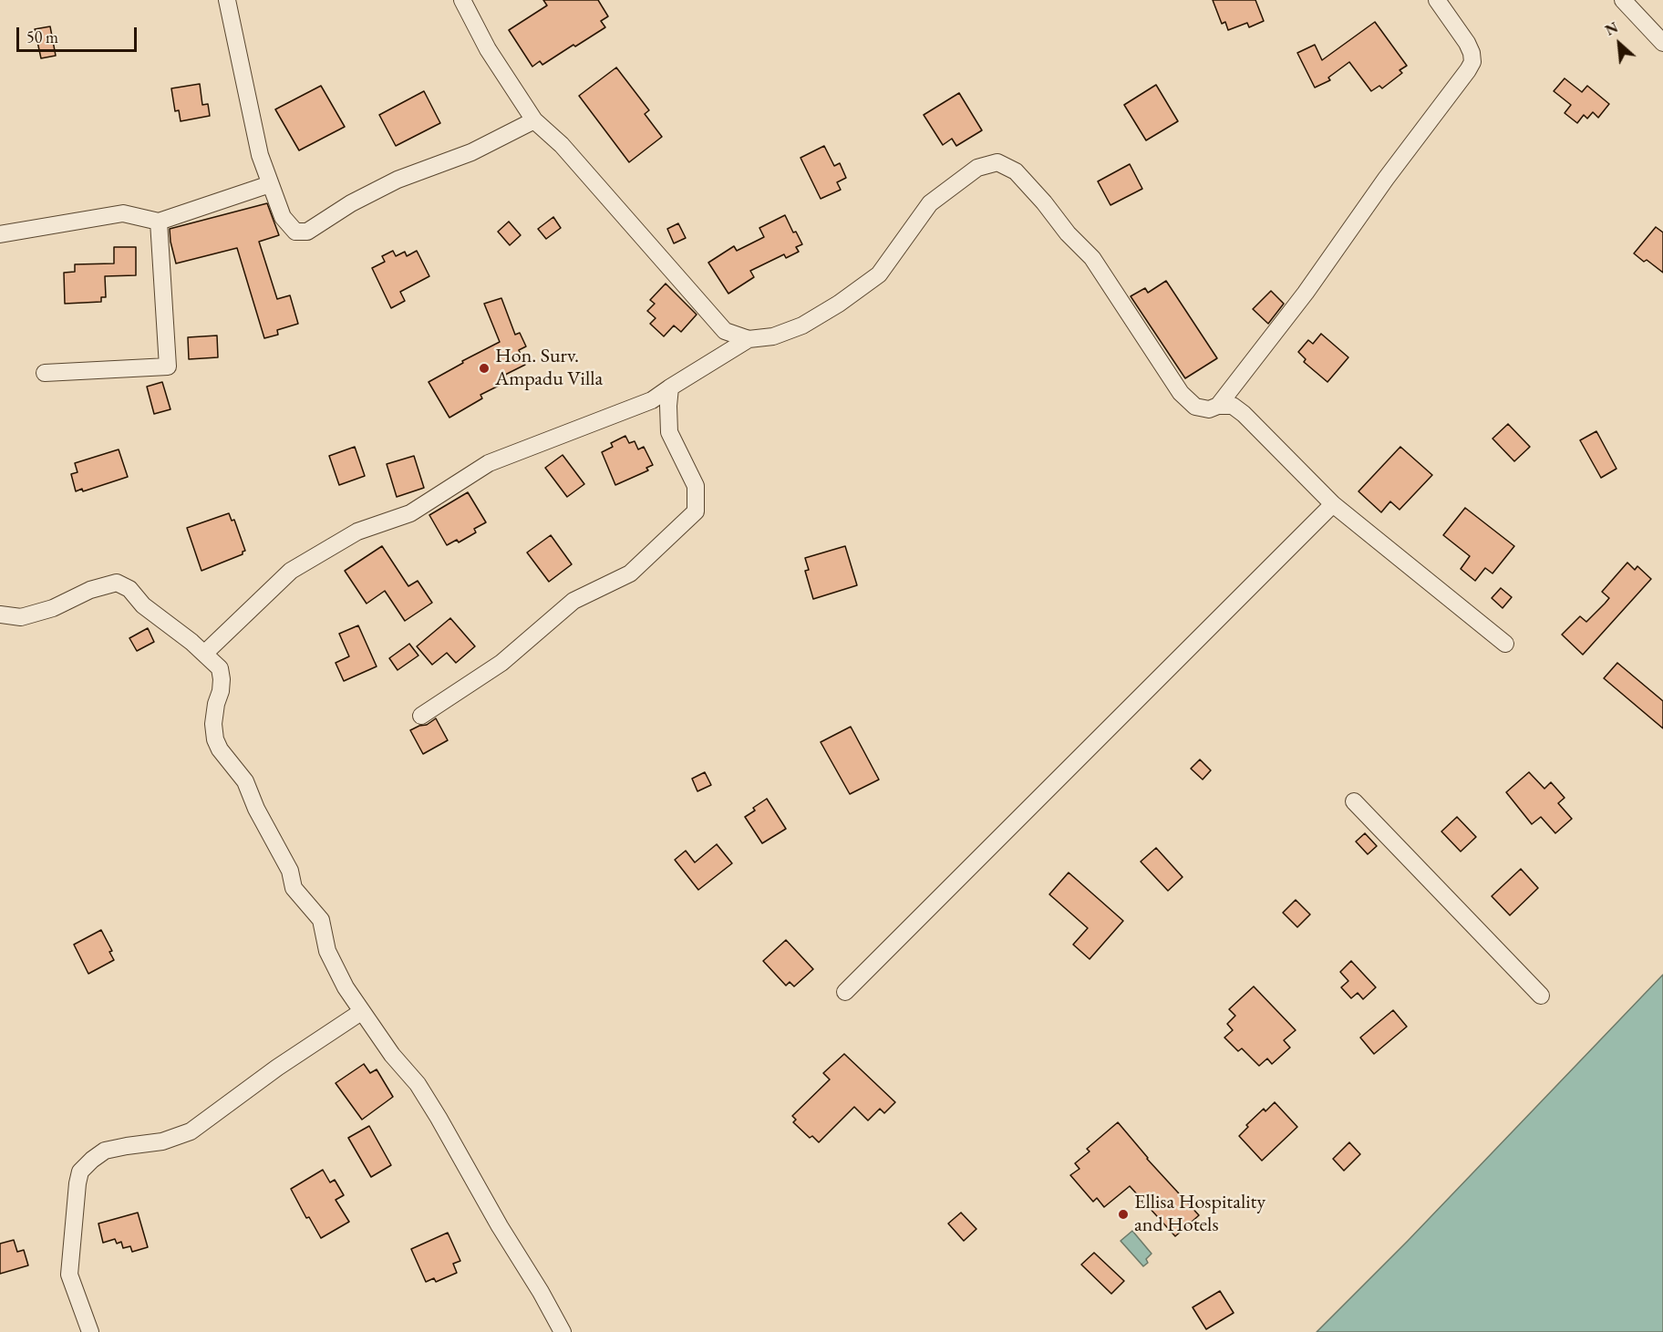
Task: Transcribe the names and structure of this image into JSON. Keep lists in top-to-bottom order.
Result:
{
  "places": ["Hon. Surv. Ampadu Villa", "Ellisa Hospitality and Hotels"],
  "scale_bar": "50 m",
  "north": "top left"
}
